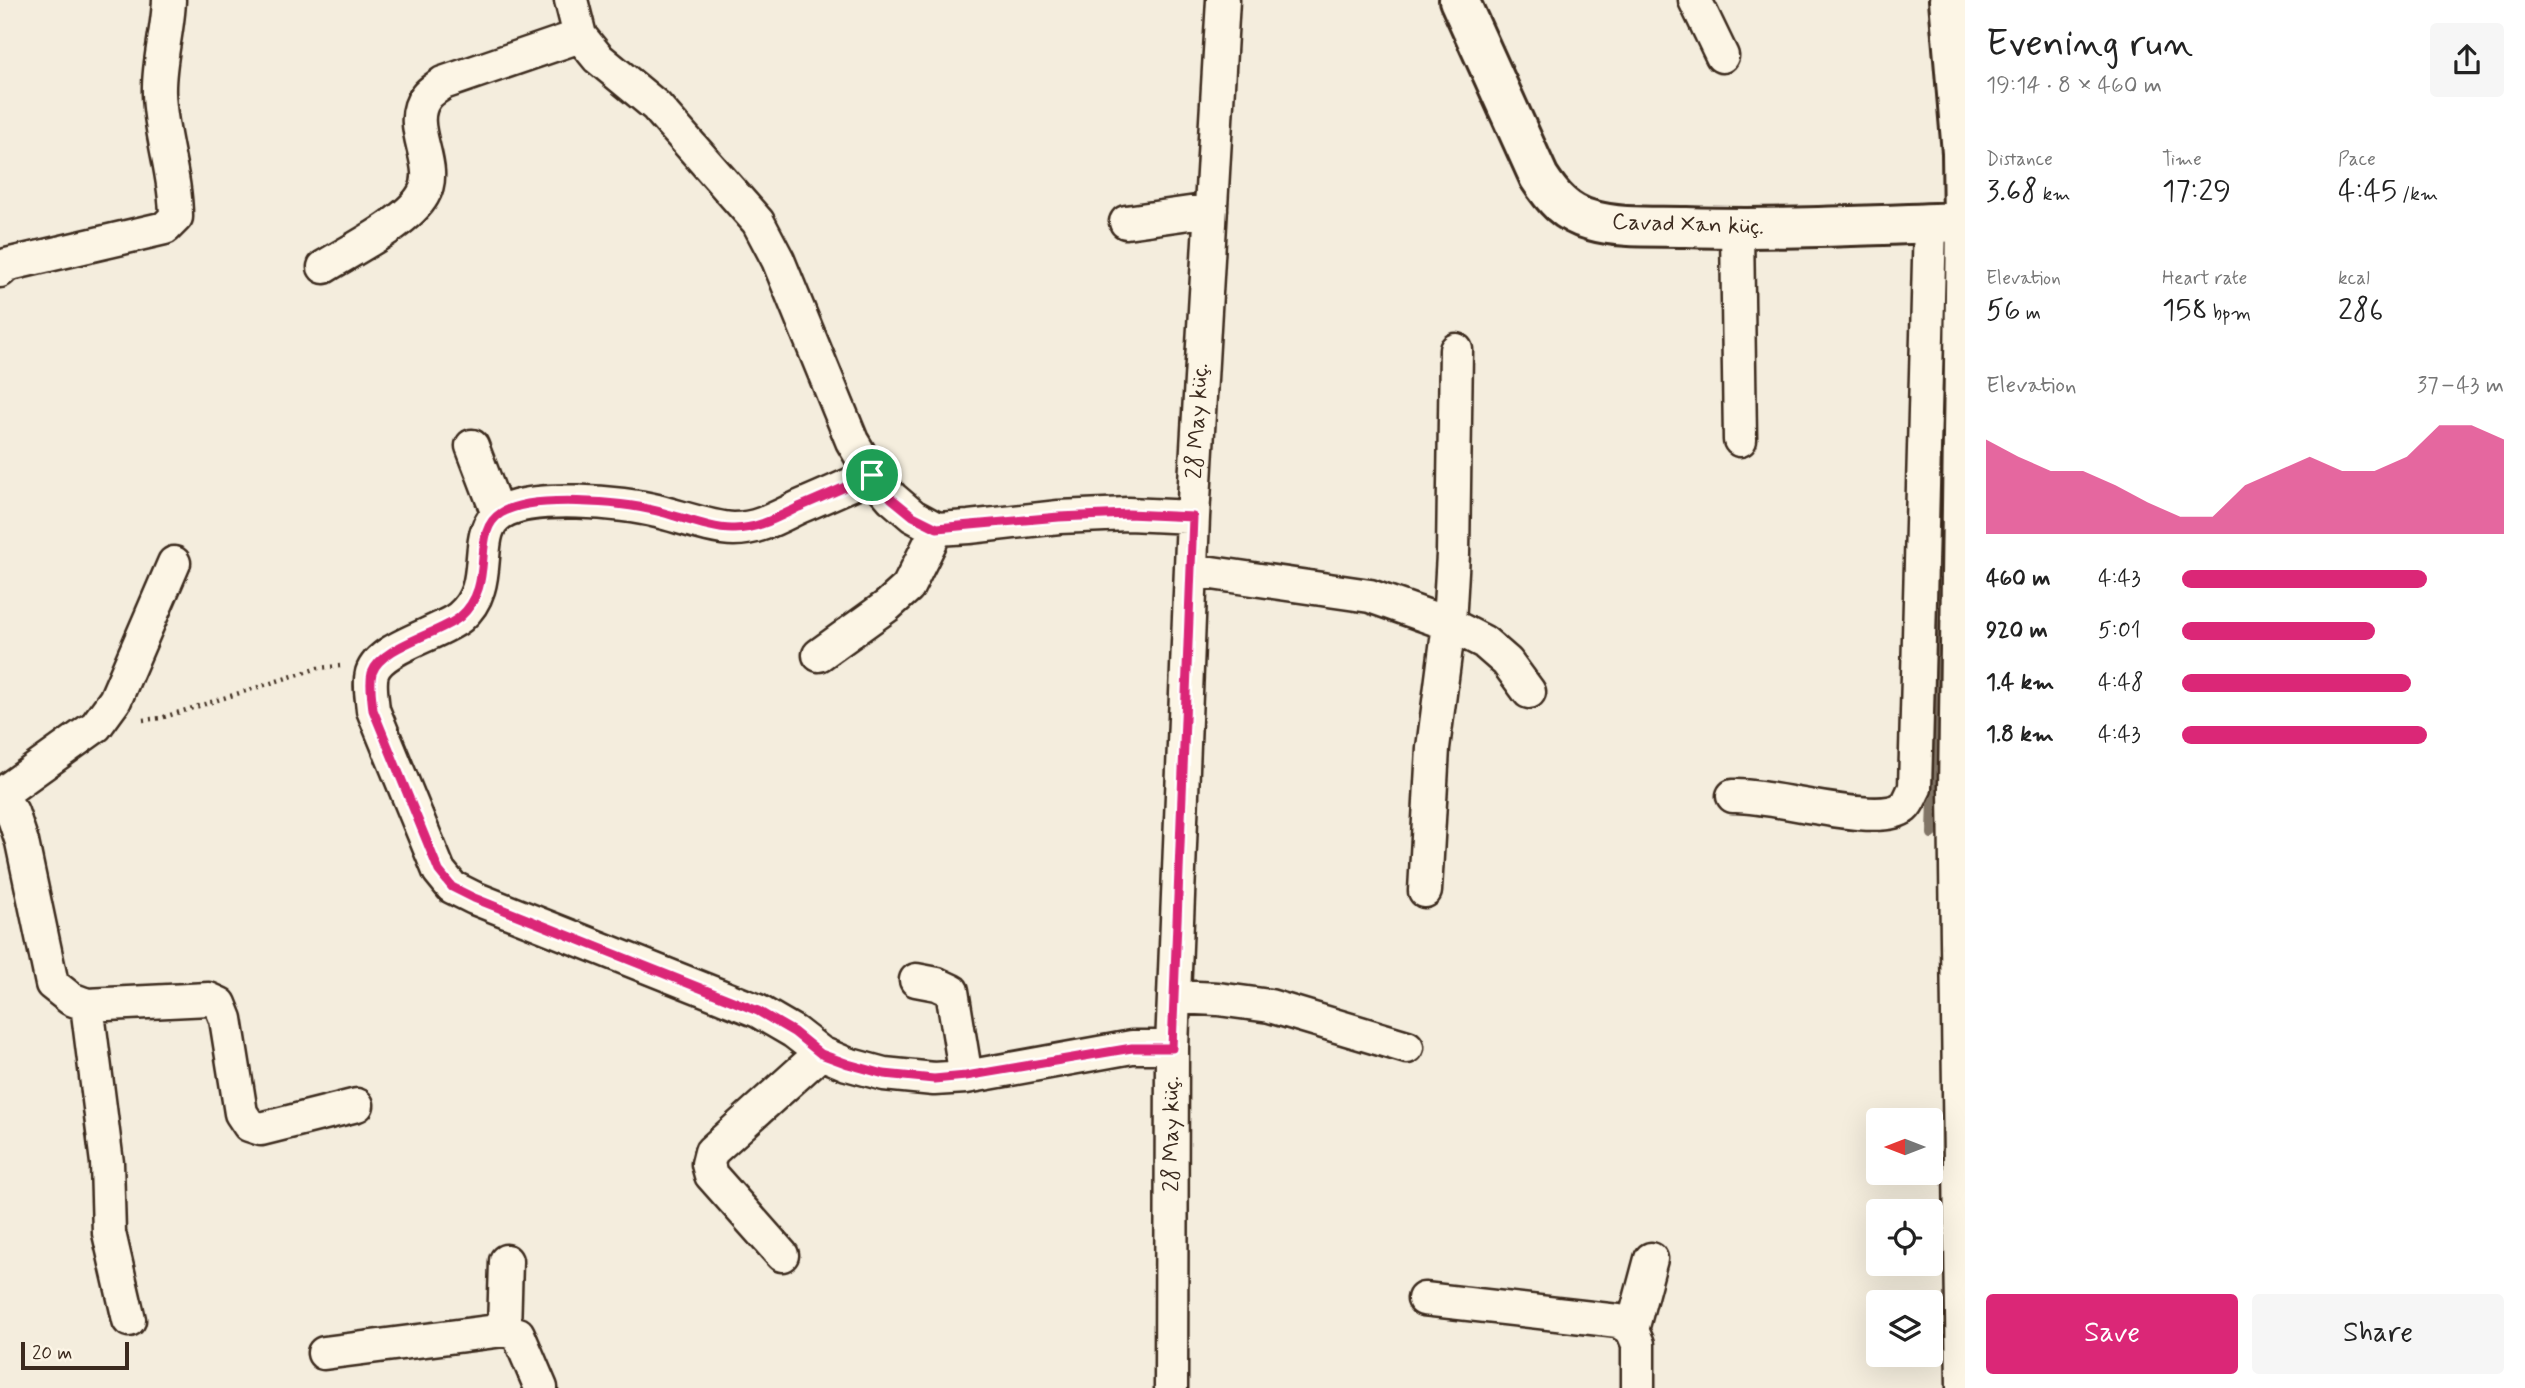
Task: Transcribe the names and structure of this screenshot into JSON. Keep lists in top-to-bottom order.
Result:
{
  "streets": {
    "street": ["Cavad Xan küç.", "28 May küç."]
  },
  "scale_bar": "20 m",
  "north": "left",
  "page": {
    "heading": ["Evening run", "19:14 · 8 × 460 m"],
    "stats": [
      ["Distance", "3.68 km"],
      ["Time", "17:29"],
      ["Pace", "4:45 /km"],
      ["Elevation", "56 m"],
      ["Heart rate", "158 bpm"],
      ["kcal", "286"]
    ],
    "chart": ["Elevation", "37–43 m"],
    "list": [
      {
        "name": "460 m",
        "note": "4:43"
      },
      {
        "name": "920 m",
        "note": "5:01"
      },
      {
        "name": "1.4 km",
        "note": "4:48"
      },
      {
        "name": "1.8 km",
        "note": "4:43"
      }
    ],
    "buttons": ["Save", "Share"],
    "scale": "20 m"
  }
}
